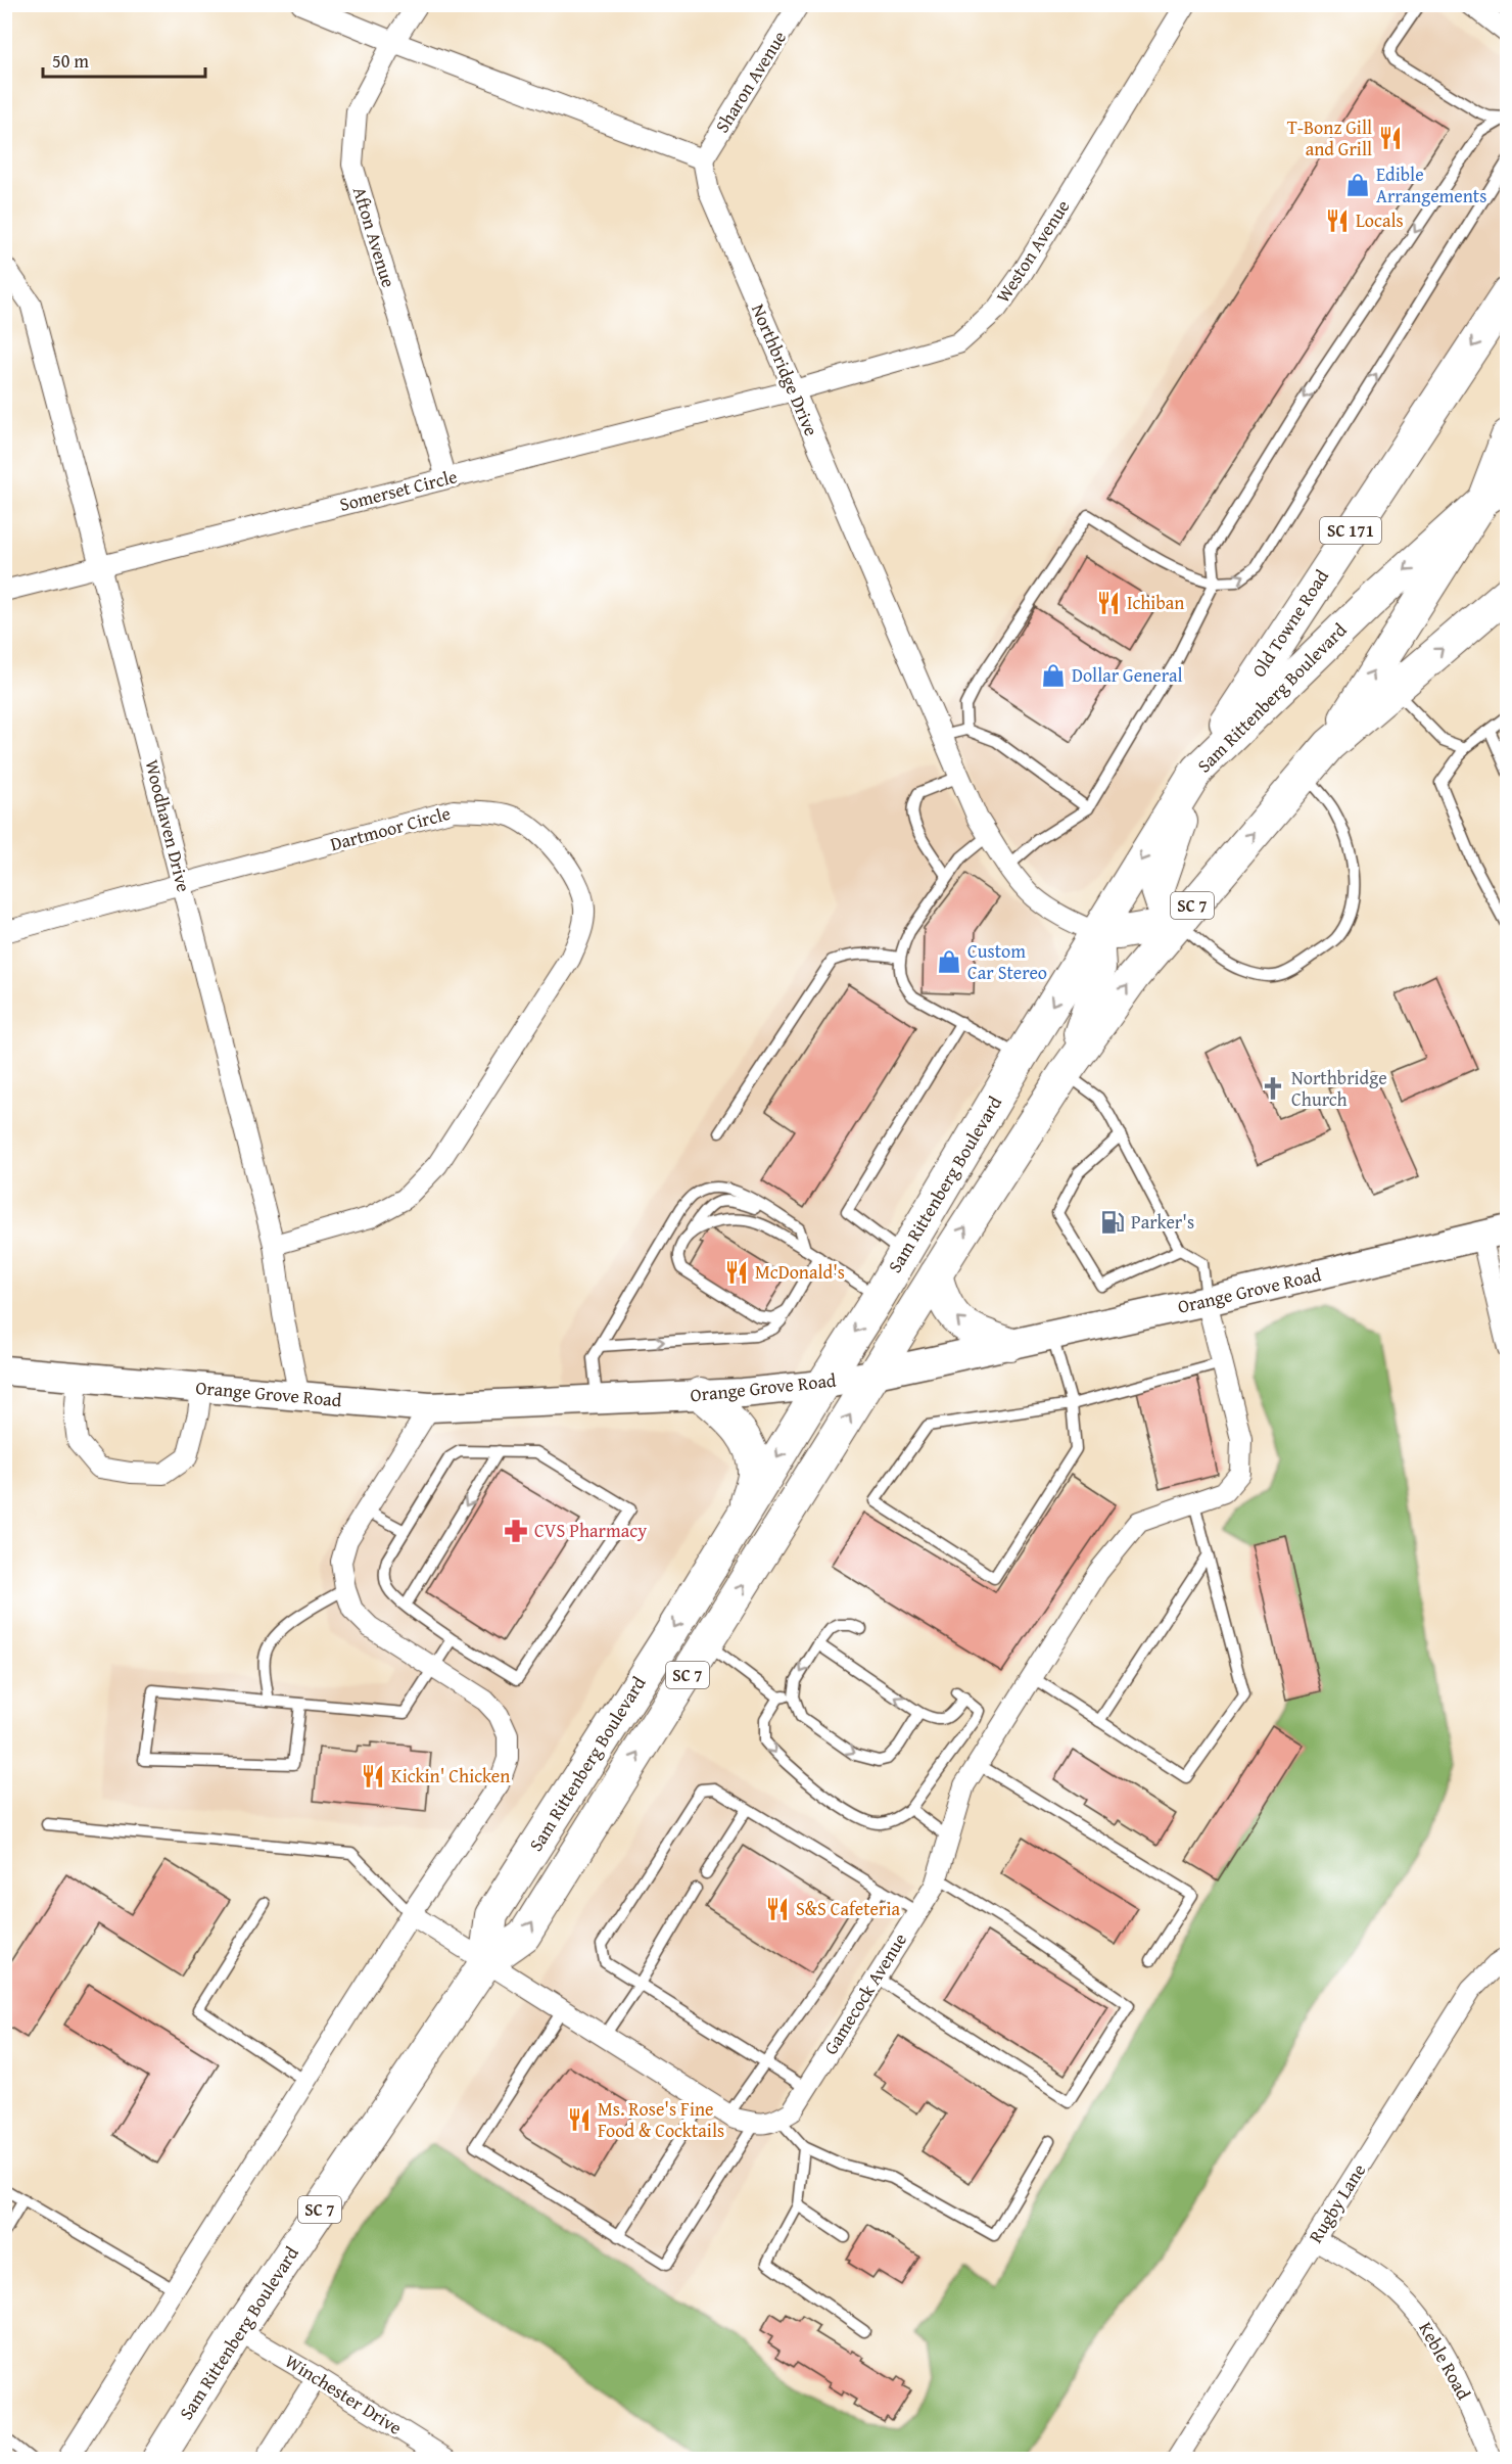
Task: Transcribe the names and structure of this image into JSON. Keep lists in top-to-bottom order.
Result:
{
  "streets": {
    "main road": [
      "SC 171",
      "Old Towne Road",
      "Sam Rittenberg Boulevard",
      "SC 7"
    ],
    "street": [
      "Sharon Avenue",
      "Afton Avenue",
      "Weston Avenue",
      "Northbridge Drive",
      "Somerset Circle",
      "Woodhaven Drive",
      "Dartmoor Circle",
      "Orange Grove Road",
      "Gamecock Avenue",
      "Rugby Lane",
      "Keble Road",
      "Winchester Drive"
    ]
  },
  "crossings": [
    ["Sharon Avenue", "Northbridge Drive"],
    ["Afton Avenue", "Somerset Circle"],
    ["Weston Avenue", "Northbridge Drive"],
    ["Weston Avenue", "Somerset Circle"],
    ["Northbridge Drive", "Somerset Circle"],
    ["Northbridge Drive", "Sam Rittenberg Boulevard"],
    ["Somerset Circle", "Woodhaven Drive"],
    ["Old Towne Road", "Sam Rittenberg Boulevard"],
    ["Sam Rittenberg Boulevard", "Orange Grove Road"],
    ["Sam Rittenberg Boulevard", "Winchester Drive"],
    ["Woodhaven Drive", "Dartmoor Circle"],
    ["Woodhaven Drive", "Orange Grove Road"],
    ["Orange Grove Road", "Gamecock Avenue"],
    ["Rugby Lane", "Keble Road"]
  ],
  "places": {
    "restaurant": [
      "T-Bonz Gill and Grill",
      "Locals",
      "Ichiban",
      "McDonald's",
      "Kickin' Chicken",
      "S&S Cafeteria",
      "Ms. Rose's Fine Food & Cocktails"
    ],
    "shop": ["Edible Arrangements", "Dollar General", "Custom Car Stereo"],
    "church": ["Northbridge Church"],
    "fuel station": ["Parker's"],
    "pharmacy": ["CVS Pharmacy"]
  },
  "scale_bar": "50 m"
}
